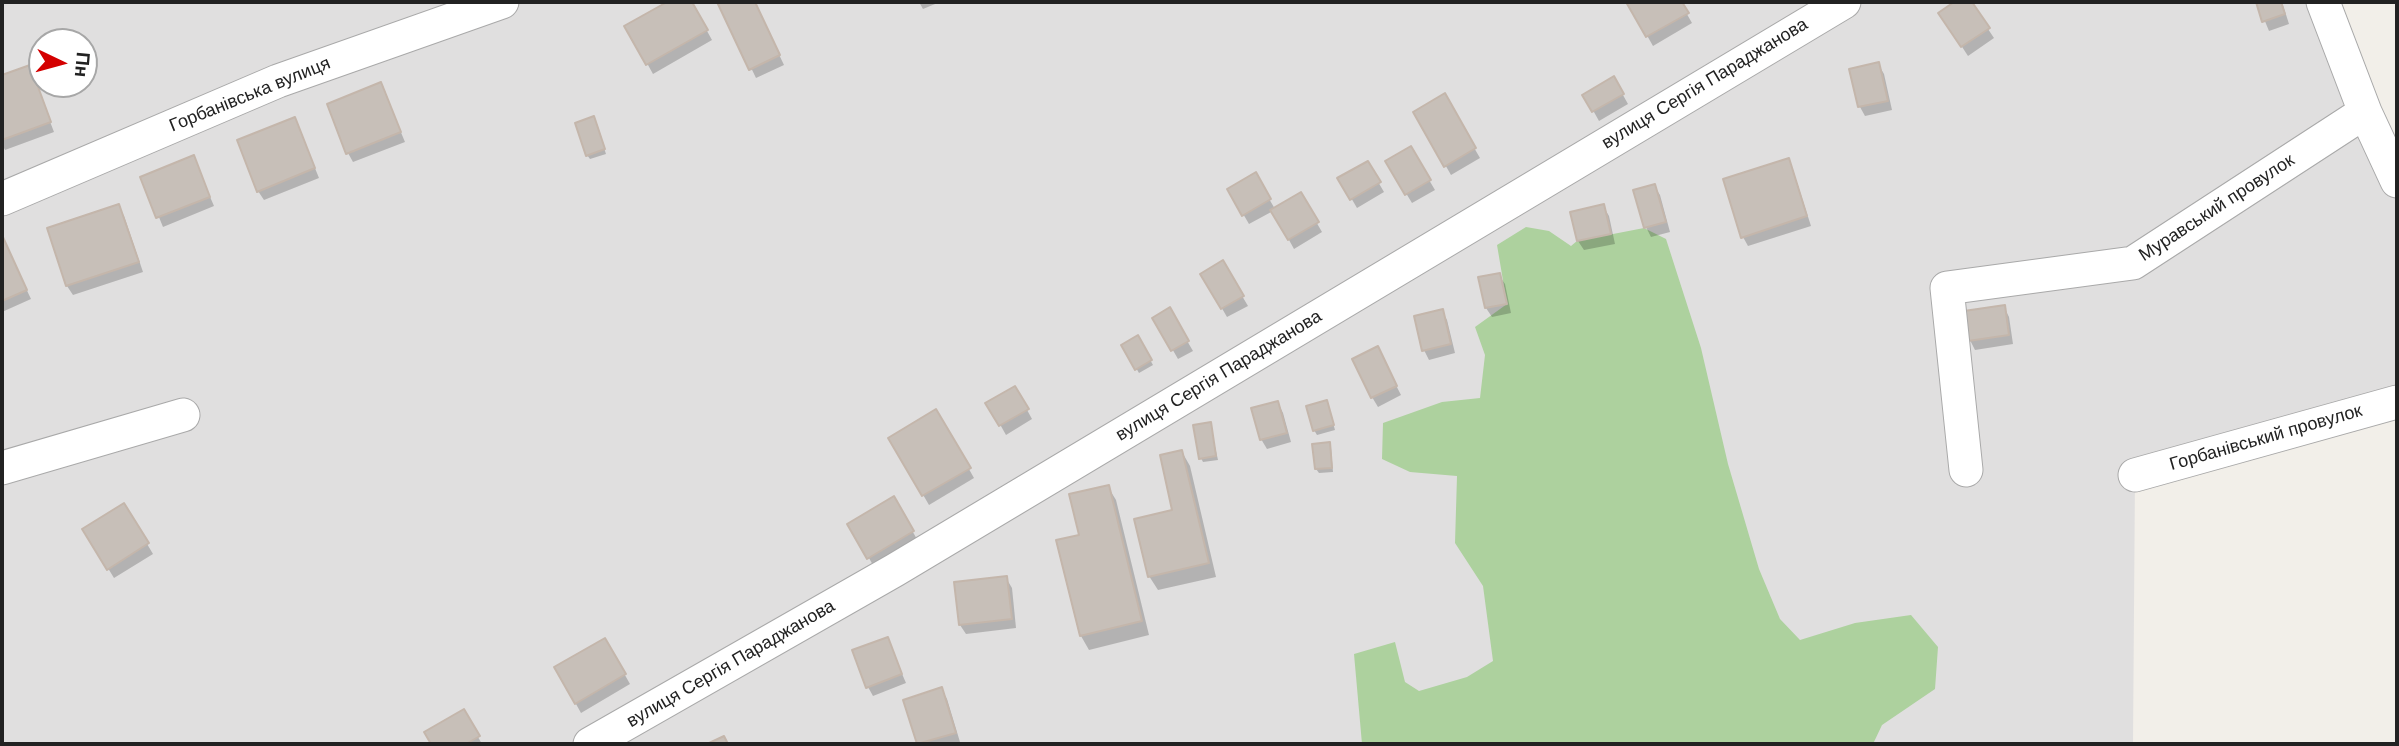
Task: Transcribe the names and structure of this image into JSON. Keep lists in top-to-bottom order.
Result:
{
  "streets": {
    "street": [
      "вулиця Сергія Параджанова",
      "Горбанівська вулиця",
      "Муравський провулок",
      "Горбанівський провулок"
    ]
  },
  "north": "right"
}
